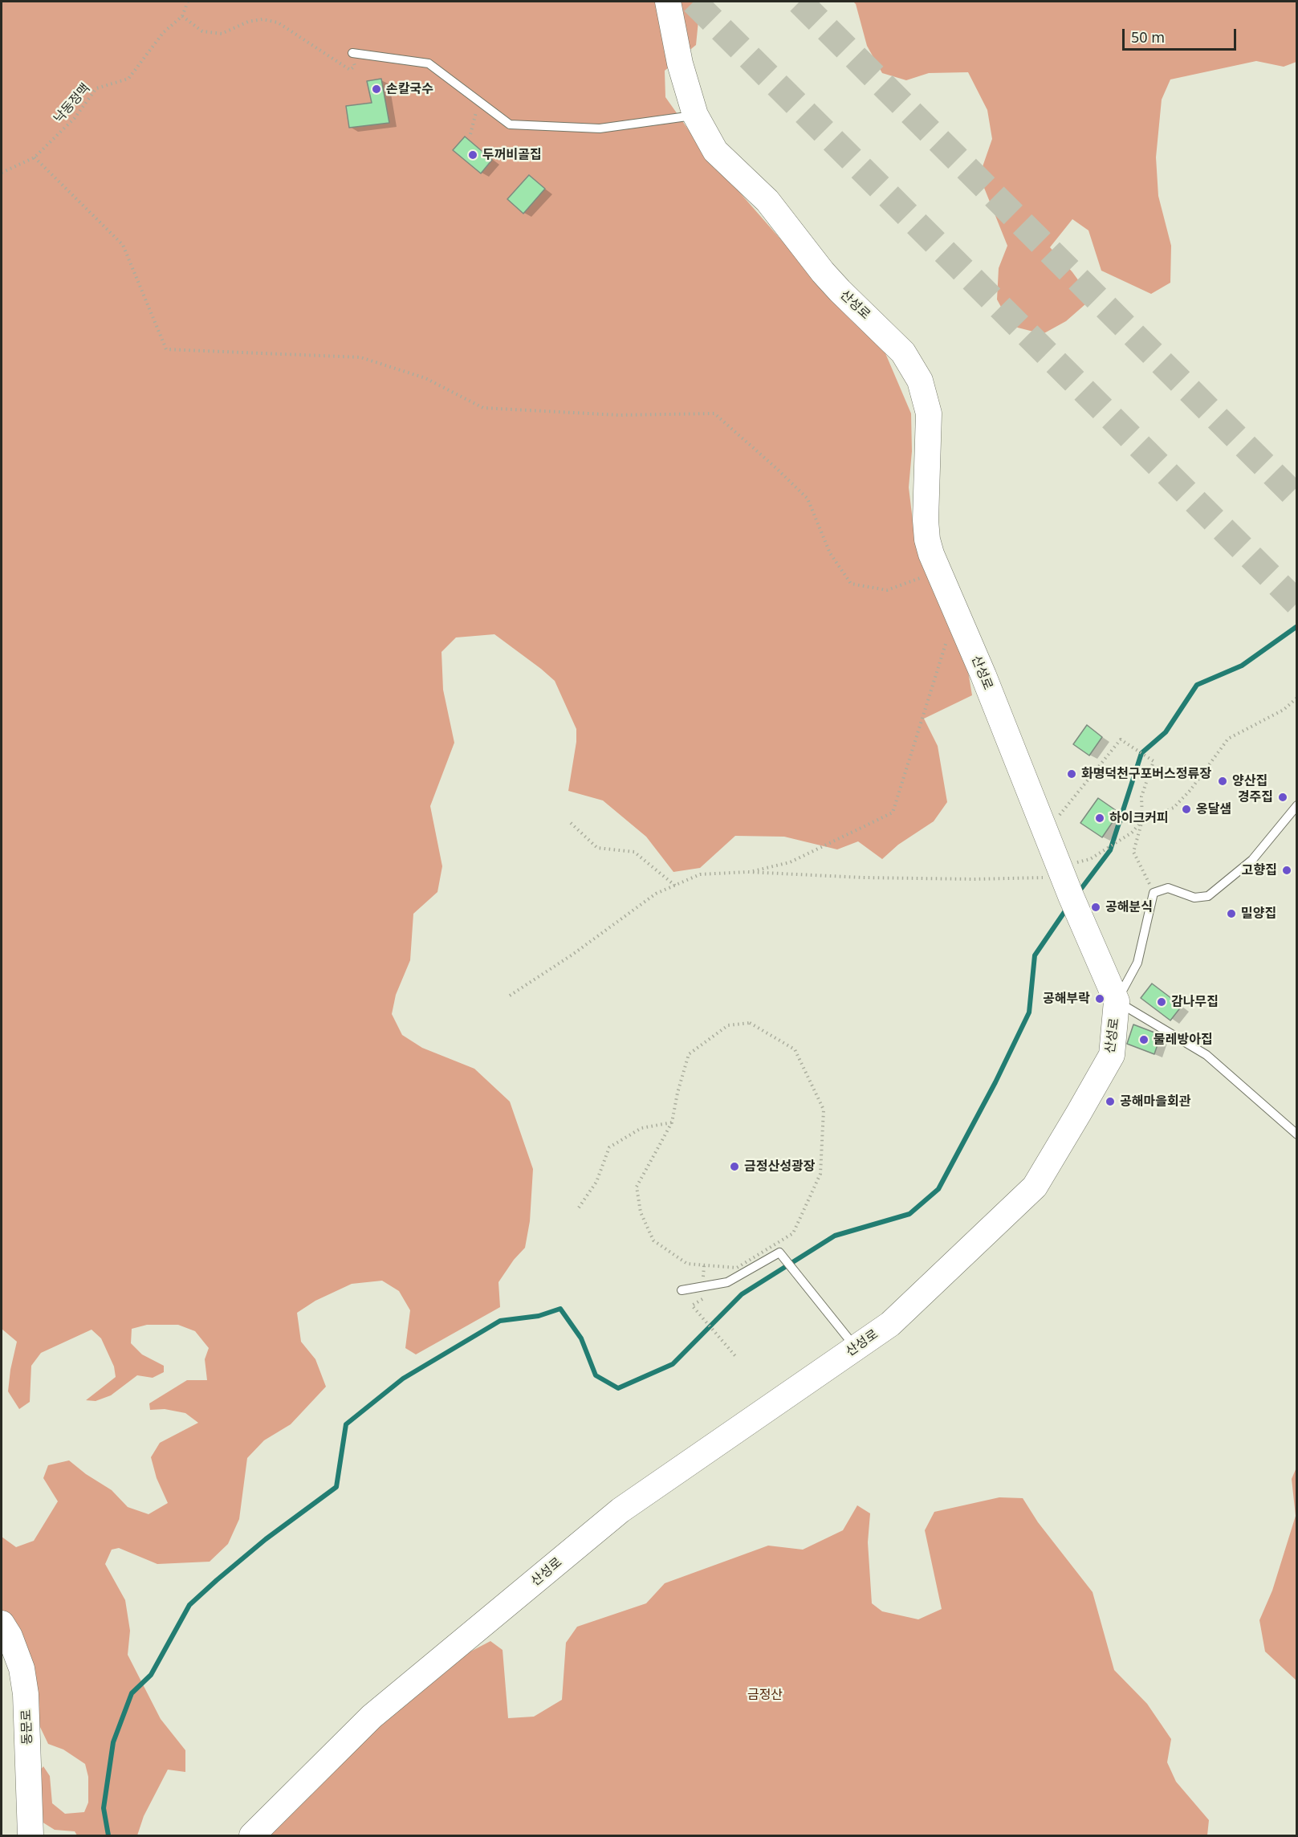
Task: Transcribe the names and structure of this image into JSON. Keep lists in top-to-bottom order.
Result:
{
  "streets": {
    "main road": ["산성로", "동문로"],
    "path": ["낙동정맥"]
  },
  "parks": ["금정산"],
  "places": [
    "손칼국수",
    "두꺼비골집",
    "화명덕천구포버스정류장",
    "양산집",
    "경주집",
    "옹달샘",
    "하이크커피",
    "고향집",
    "공해분식",
    "밀양집",
    "공해부락",
    "감나무집",
    "물레방아집",
    "공해마을회관",
    "금정산성광장"
  ],
  "scale_bar": "50 m"
}
